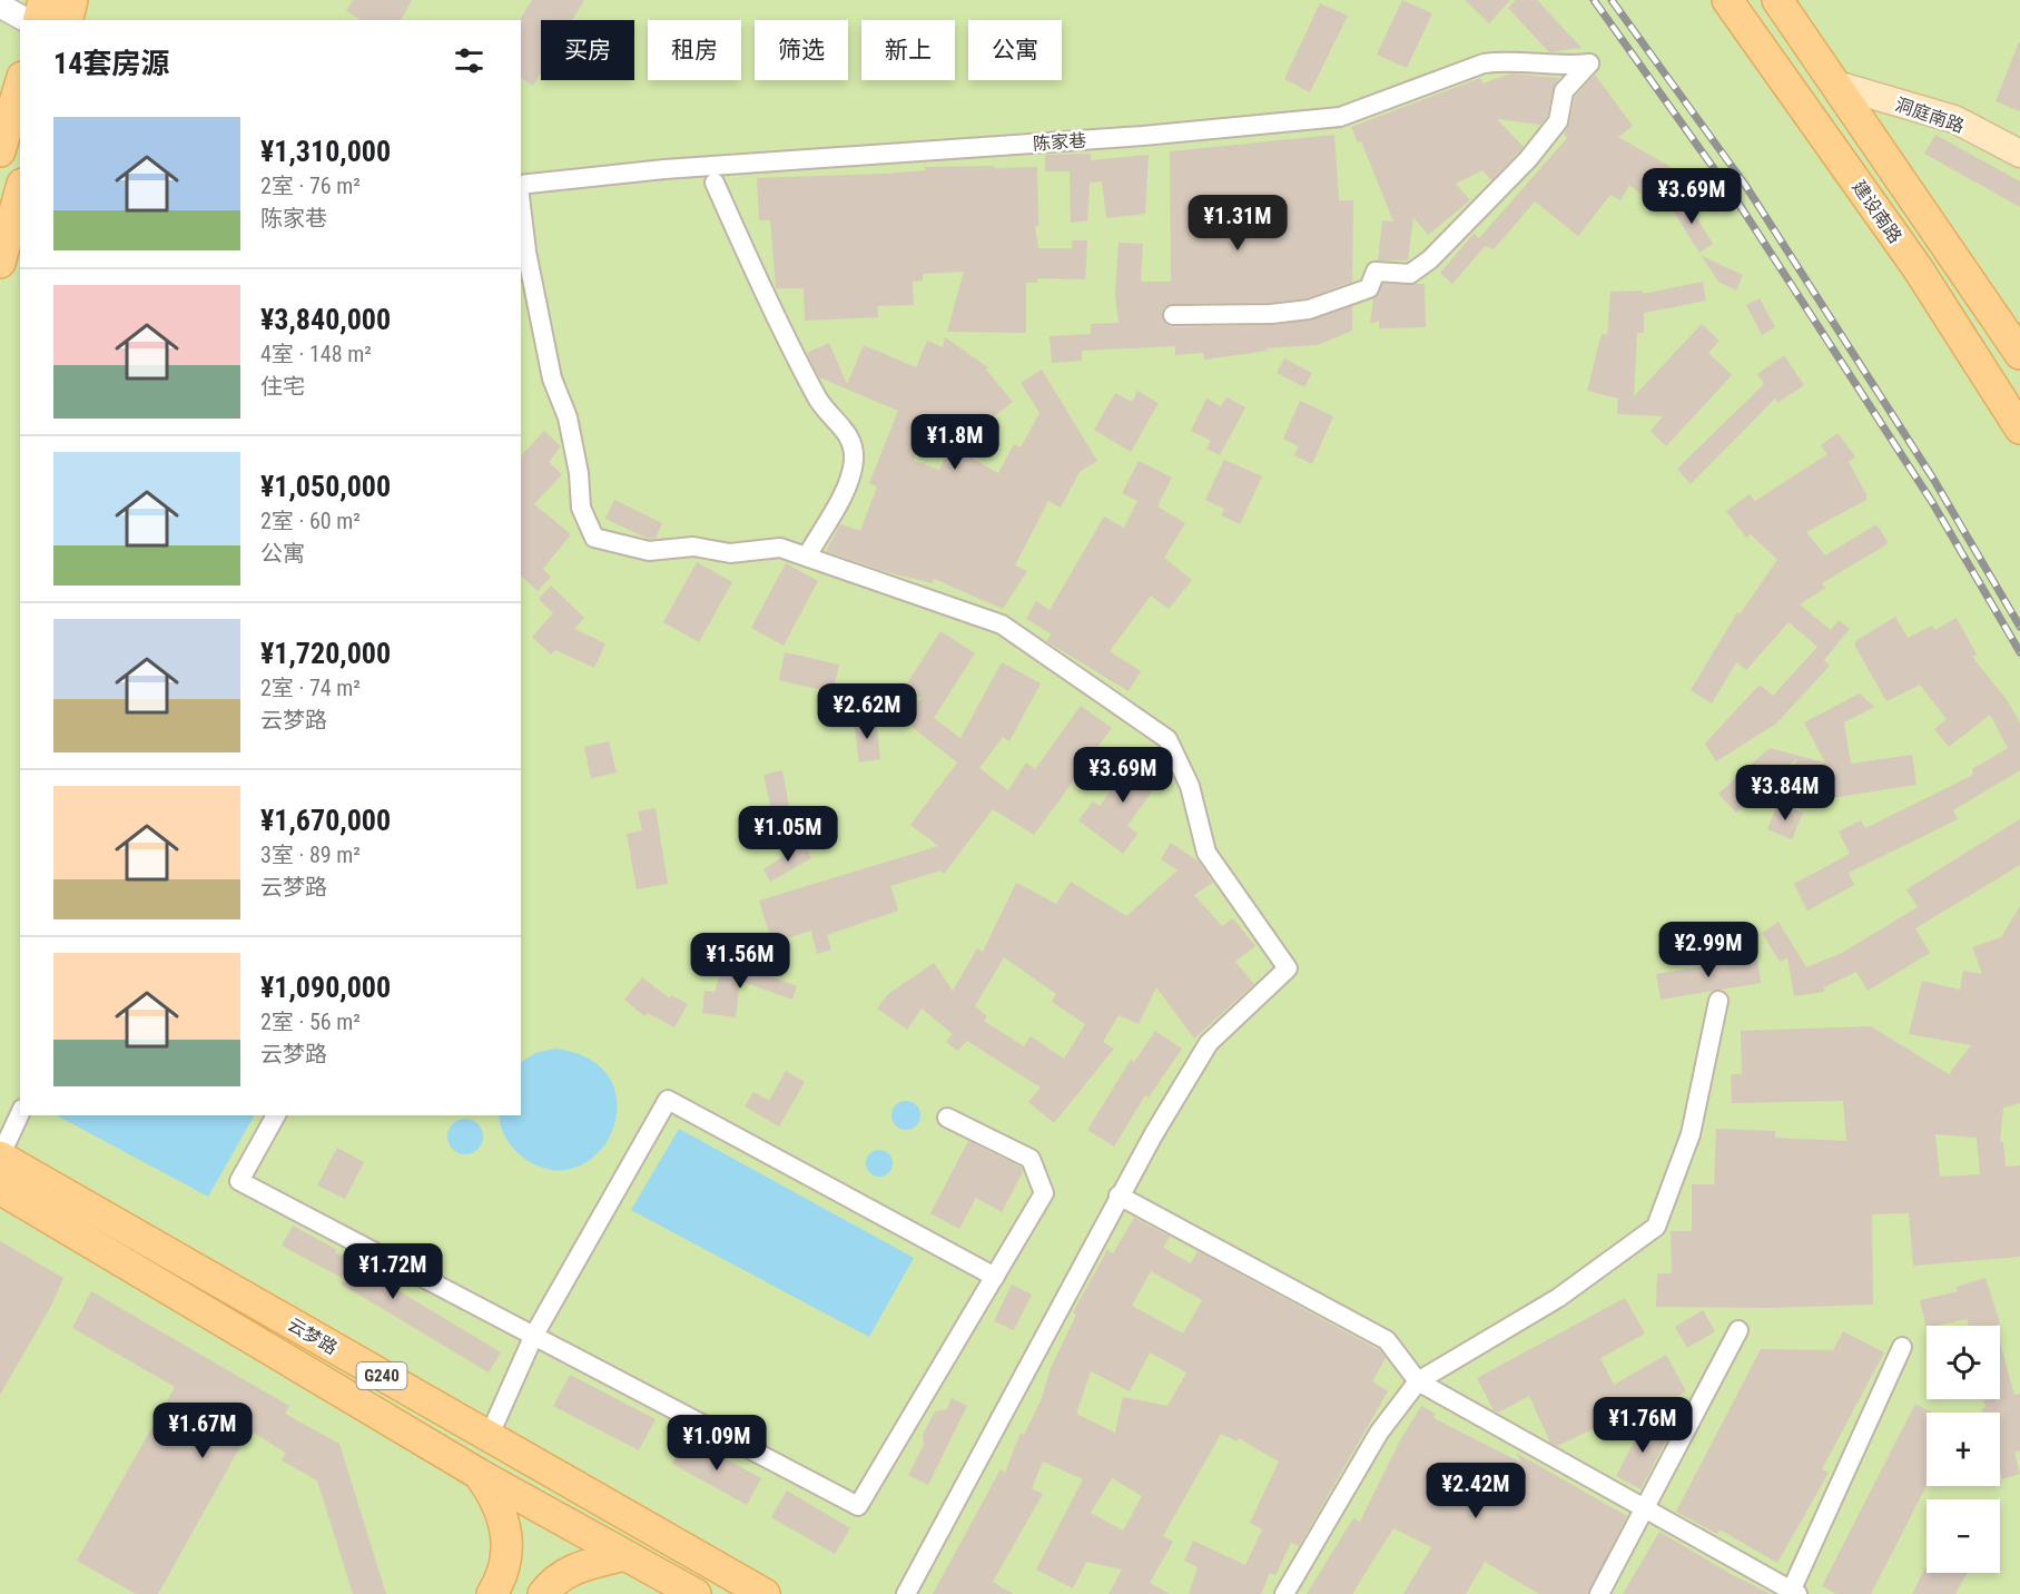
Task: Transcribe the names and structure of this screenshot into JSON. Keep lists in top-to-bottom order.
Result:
{
  "streets": {
    "main road": [
      "洞庭南路",
      "建设南路",
      "云梦路",
      "G240"
    ],
    "street": ["陈家巷"]
  },
  "page": {
    "chip": [
      "买房",
      "租房",
      "筛选",
      "新上",
      "公寓"
    ],
    "heading": "14套房源",
    "list": [
      {
        "name": "¥1,310,000",
        "note": "2室 · 76 m² · 陈家巷"
      },
      {
        "name": "¥3,840,000",
        "note": "4室 · 148 m² · 住宅"
      },
      {
        "name": "¥1,050,000",
        "note": "2室 · 60 m² · 公寓"
      },
      {
        "name": "¥1,720,000",
        "note": "2室 · 74 m² · 云梦路"
      },
      {
        "name": "¥1,670,000",
        "note": "3室 · 89 m² · 云梦路"
      },
      {
        "name": "¥1,090,000",
        "note": "2室 · 56 m² · 云梦路"
      }
    ],
    "price": [
      "¥3.69M",
      "¥1.31M",
      "¥1.8M",
      "¥2.62M",
      "¥3.69M",
      "¥3.84M",
      "¥1.05M",
      "¥2.99M",
      "¥1.56M",
      "¥1.72M",
      "¥1.76M",
      "¥1.67M",
      "¥1.09M",
      "¥2.42M"
    ],
    "map_buttons": ["+", "−"]
  }
}
